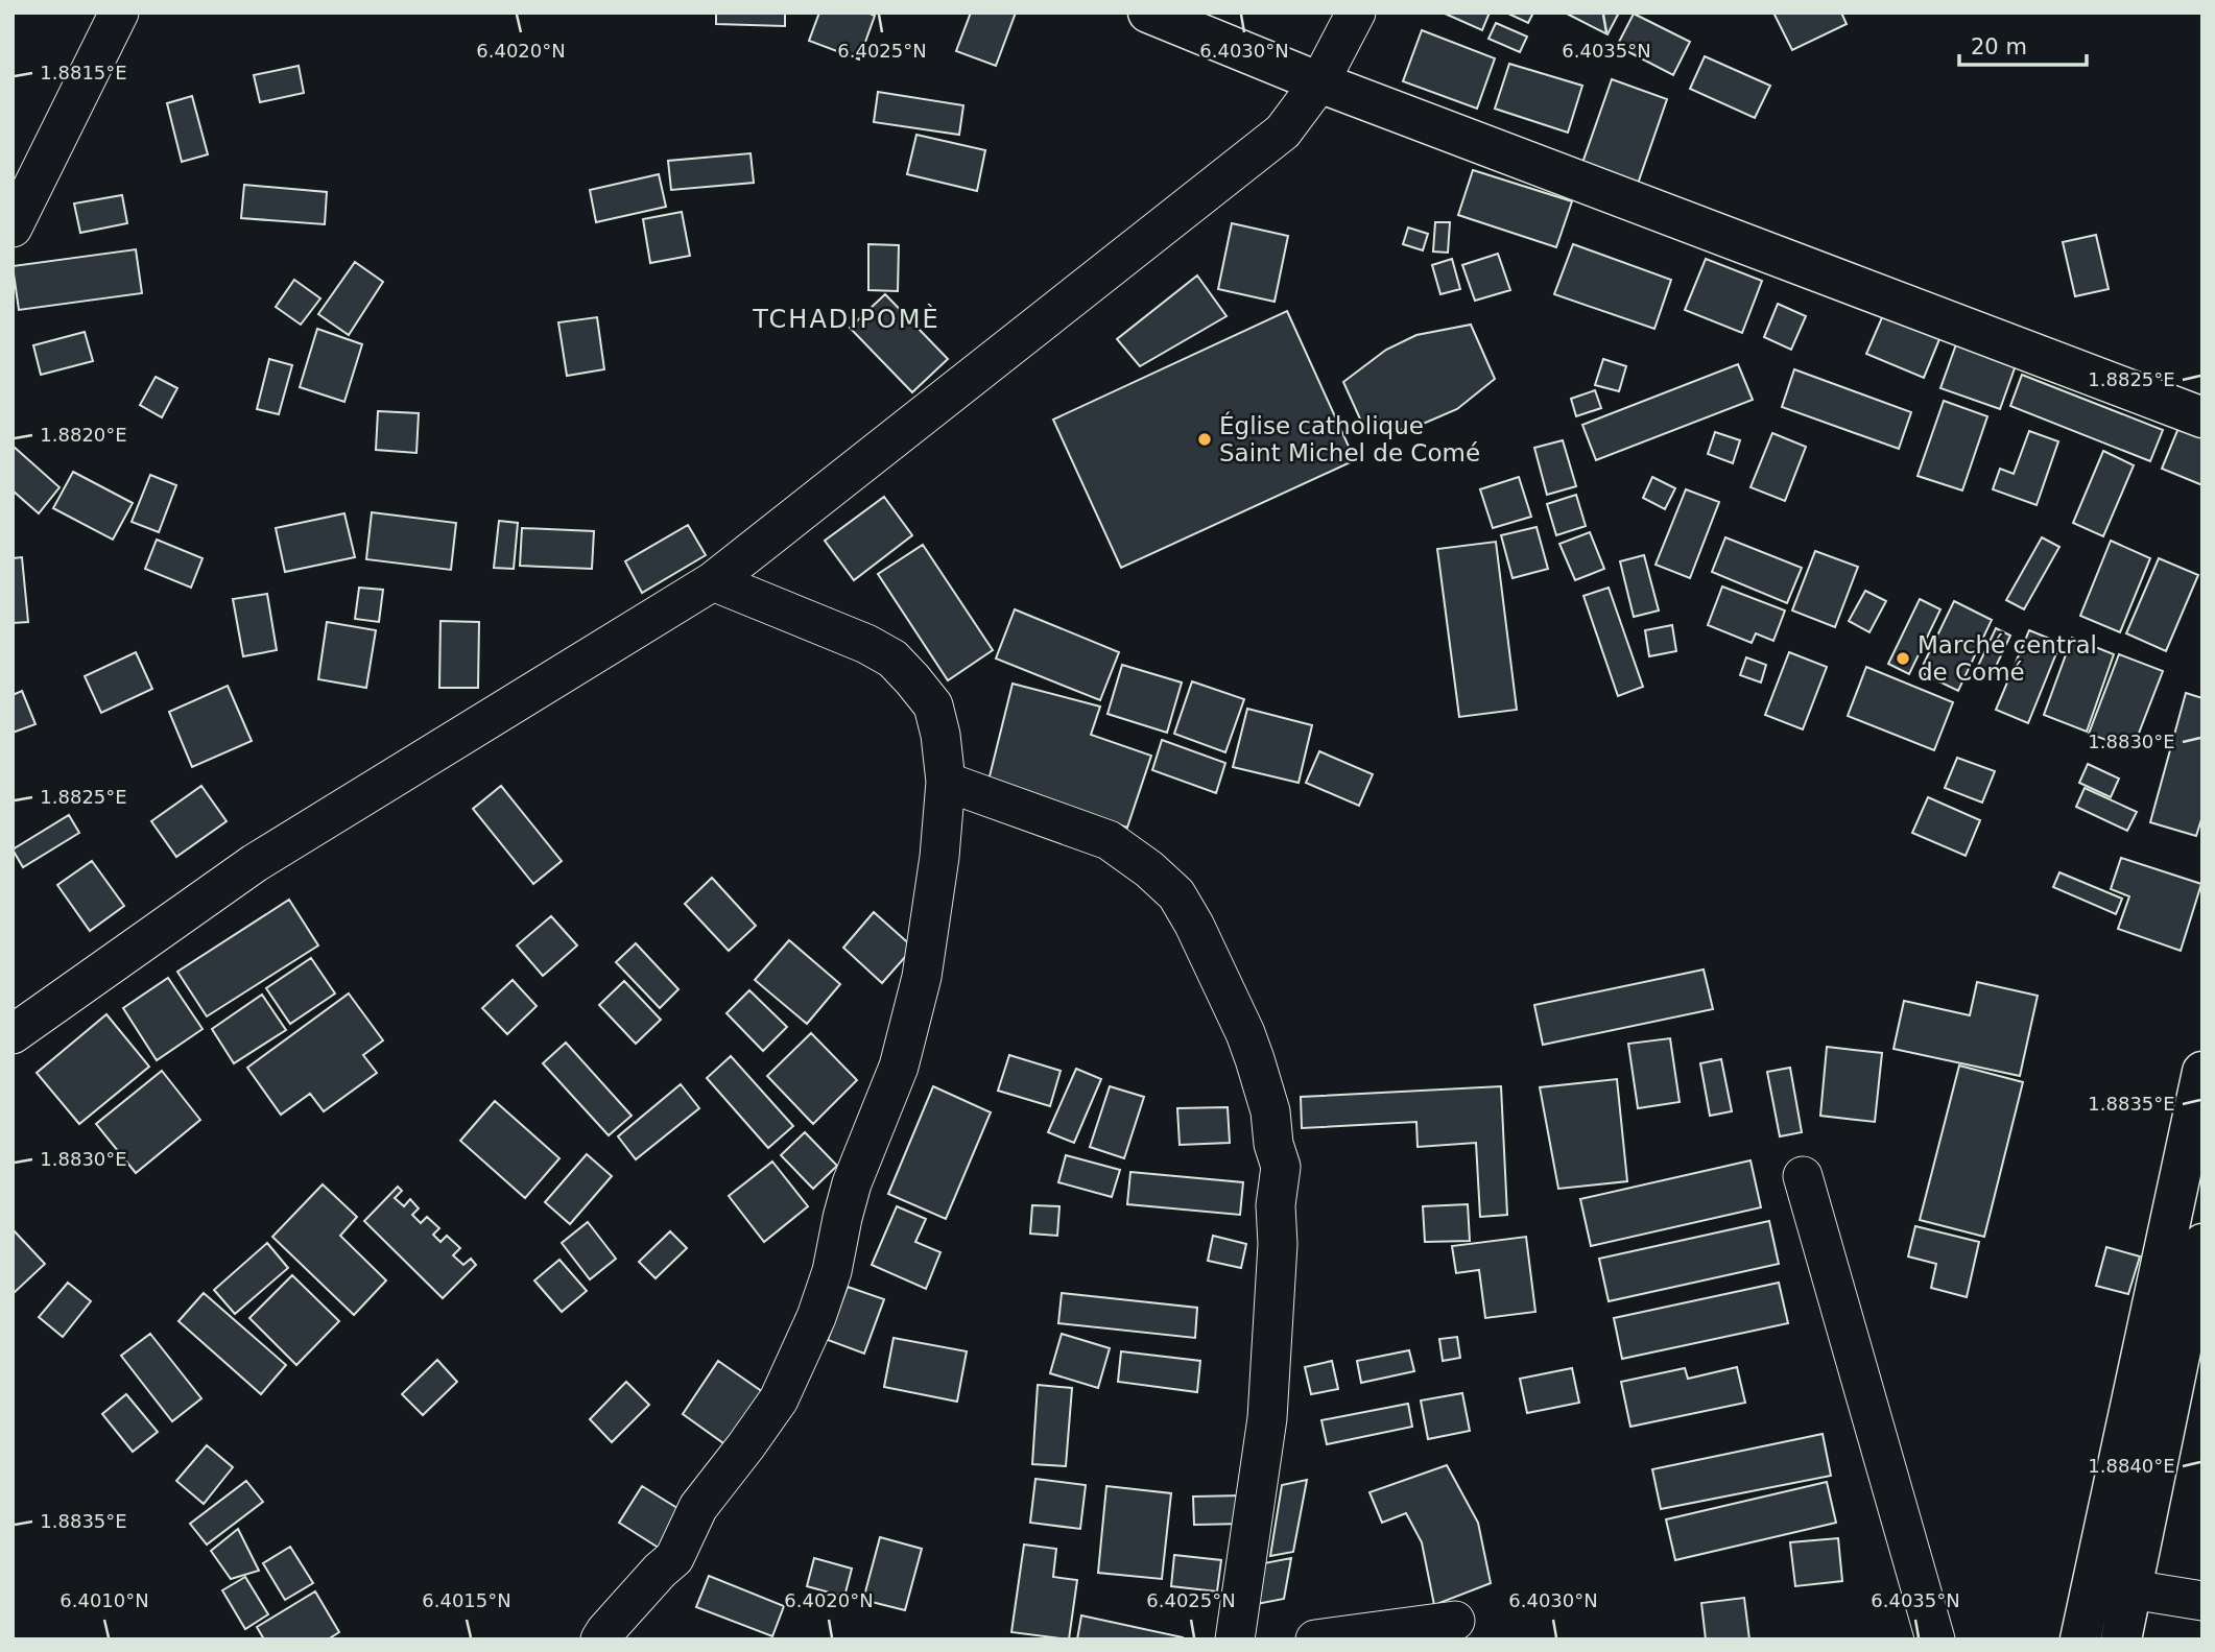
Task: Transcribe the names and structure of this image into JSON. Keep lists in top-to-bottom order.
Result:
{
  "districts": ["TCHADIPOMÈ"],
  "places": ["Église catholique Saint Michel de Comé", "Marché central de Comé"],
  "scale_bar": "20 m",
  "coordinates": [
    "6.4020°N",
    "6.4025°N",
    "6.4030°N",
    "6.4035°N",
    "1.8815°E",
    "1.8825°E",
    "1.8820°E",
    "1.8830°E",
    "1.8835°E",
    "1.8840°E",
    "6.4010°N",
    "6.4015°N"
  ]
}
